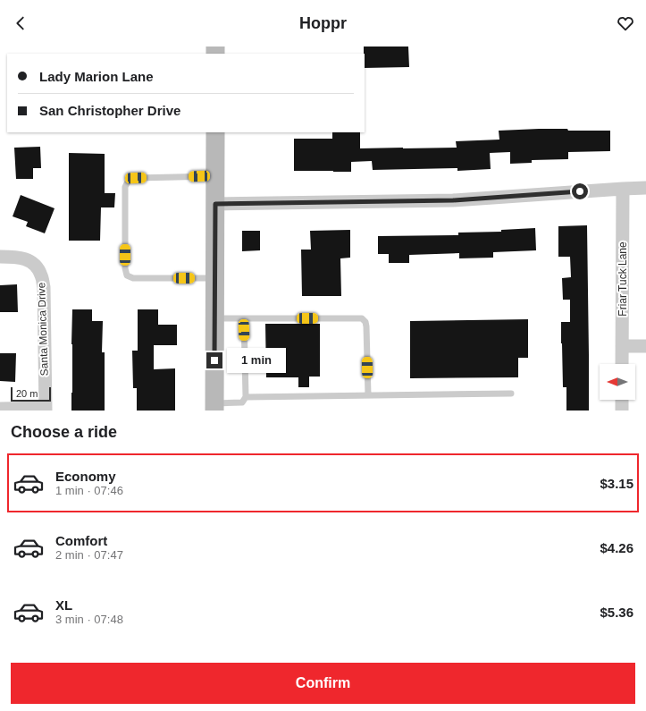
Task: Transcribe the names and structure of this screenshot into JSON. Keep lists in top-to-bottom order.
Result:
{
  "streets": {
    "street": ["Friar Tuck Lane", "Santa Monica Drive"]
  },
  "scale_bar": "20 m",
  "north": "left",
  "page": {
    "header": "Hoppr",
    "banner": ["Lady Marion Lane", "San Christopher Drive"],
    "bubble": "1 min",
    "scale": "20 m",
    "heading": "Choose a ride",
    "list": [
      {
        "name": "Economy",
        "note": "1 min · 07:46",
        "value": "$3.15"
      },
      {
        "name": "Comfort",
        "note": "2 min · 07:47",
        "value": "$4.26"
      },
      {
        "name": "XL",
        "note": "3 min · 07:48",
        "value": "$5.36"
      }
    ],
    "buttons": "Confirm"
  }
}
